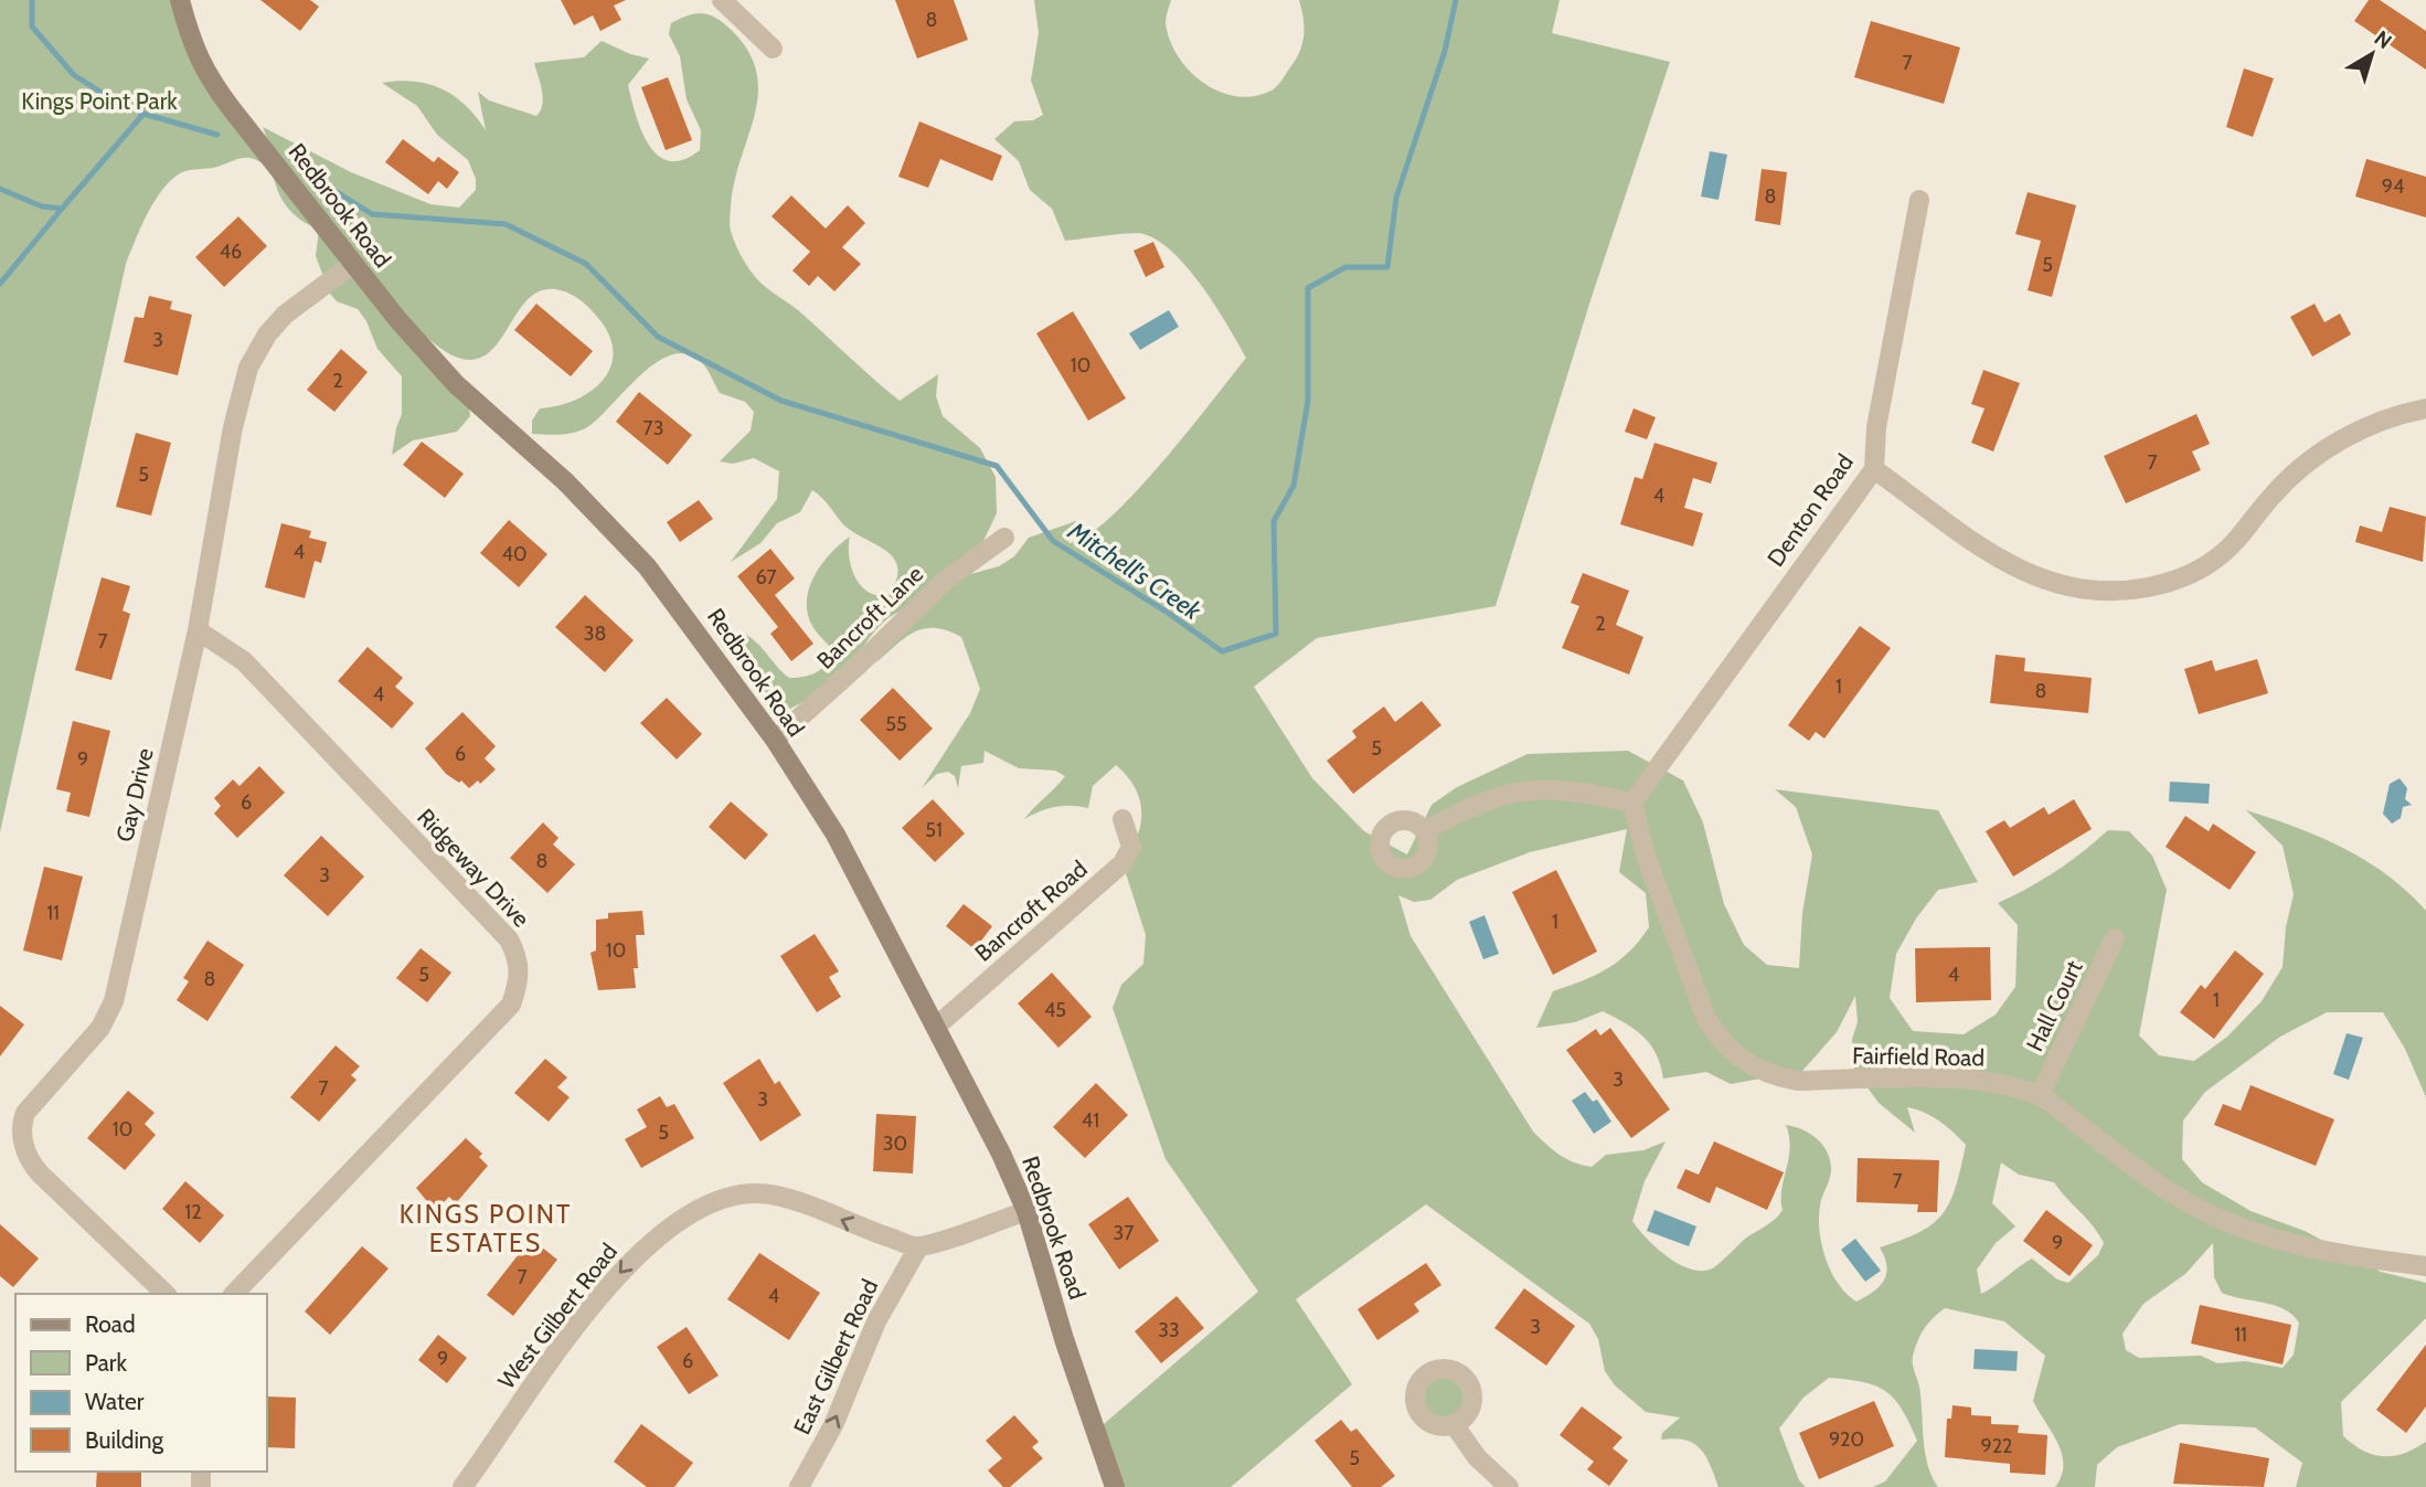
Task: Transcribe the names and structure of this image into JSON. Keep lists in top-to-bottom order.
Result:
{
  "streets": {
    "main road": ["Redbrook Road"],
    "street": [
      "Denton Road",
      "Bancroft Lane",
      "Gay Drive",
      "Ridgeway Drive",
      "Bancroft Road",
      "Hall Court",
      "Fairfield Road",
      "West Gilbert Road",
      "East Gilbert Road"
    ]
  },
  "crossings": [
    ["Redbrook Road", "Bancroft Lane"],
    ["Redbrook Road", "Gay Drive"],
    ["Redbrook Road", "Bancroft Road"],
    ["Denton Road", "Fairfield Road"],
    ["Gay Drive", "Ridgeway Drive"],
    ["Hall Court", "Fairfield Road"],
    ["West Gilbert Road", "East Gilbert Road"]
  ],
  "one_way": ["West Gilbert Road", "East Gilbert Road"],
  "districts": ["KINGS POINT ESTATES"],
  "water": ["Mitchell's Creek"],
  "parks": ["Kings Point Park"],
  "house_numbers": [
    "8",
    "7",
    "94",
    "8",
    "46",
    "5",
    "3",
    "10",
    "2",
    "73",
    "7",
    "5",
    "4",
    "4",
    "40",
    "67",
    "2",
    "38",
    "7",
    "1",
    "8",
    "4",
    "55",
    "5",
    "6",
    "9",
    "6",
    "51",
    "8",
    "3",
    "11",
    "1",
    "10",
    "5",
    "4",
    "8",
    "1",
    "45",
    "3",
    "7",
    "3",
    "41",
    "10",
    "5",
    "30",
    "7",
    "12",
    "37",
    "9",
    "7",
    "4",
    "3",
    "33",
    "11",
    "9",
    "6",
    "920",
    "922",
    "5"
  ],
  "legend": [
    "Road",
    "Park",
    "Water",
    "Building"
  ],
  "north": "top right"
}
